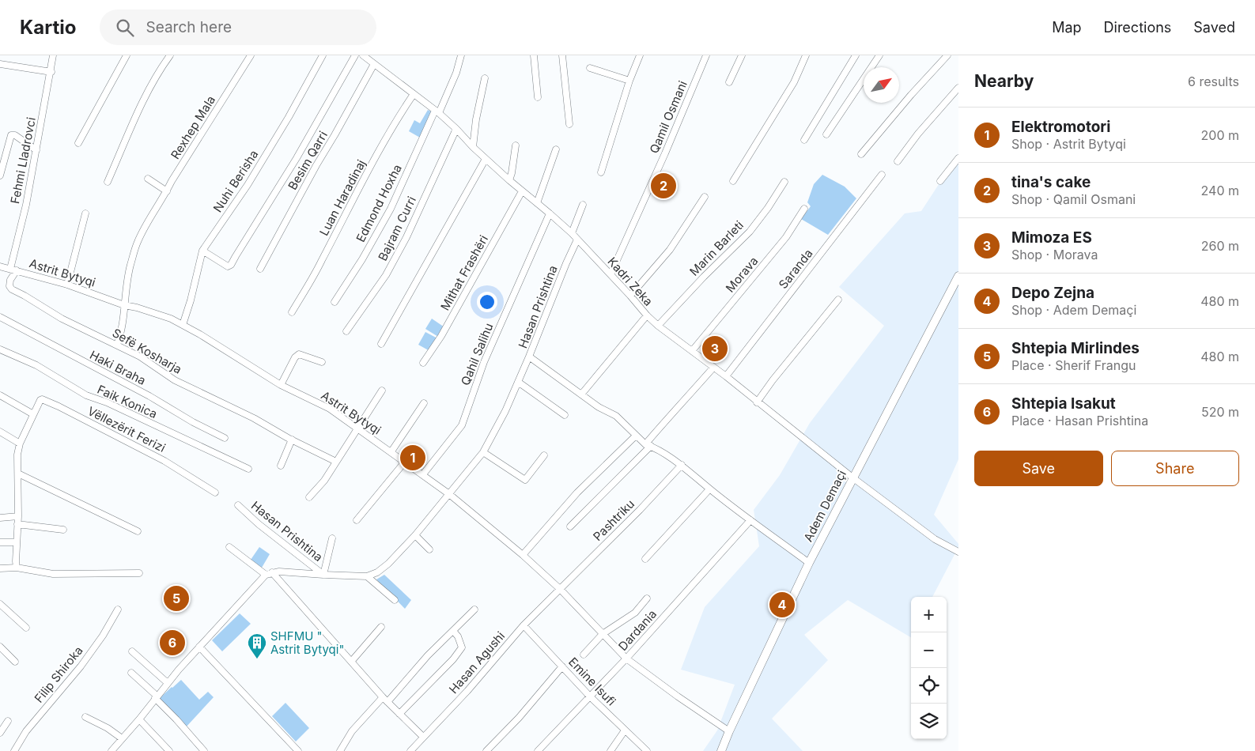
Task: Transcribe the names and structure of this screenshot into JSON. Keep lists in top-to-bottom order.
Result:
{
  "streets": {
    "main road": ["Adem Demaçi"],
    "street": [
      "Qamil Osmani",
      "Rexhep Mala",
      "Fehmi Lladrovci",
      "Besim Qarri",
      "Nuhi Berisha",
      "Luan Haradinaj",
      "Edmond Hoxha",
      "Bajram Curri",
      "Marin Barleti",
      "Saranda",
      "Astrit Bytyqi",
      "Mithat Frashëri",
      "Morava",
      "Kadri Zeka",
      "Hasan Prishtina",
      "Sefë Kosharja",
      "Qahil Salihu",
      "Haki Braha",
      "Faik Konica",
      "Vëllezërit Ferizi",
      "Pashtriku",
      "Dardania",
      "Hasan Agushi",
      "Filip Shiroka",
      "Emine Isufi"
    ]
  },
  "crossings": [
    ["Qamil Osmani", "Kadri Zeka"],
    ["Rexhep Mala", "Astrit Bytyqi"],
    ["Rexhep Mala", "Sefë Kosharja"],
    ["Fehmi Lladrovci", "Astrit Bytyqi"],
    ["Fehmi Lladrovci", "Sefë Kosharja"],
    ["Besim Qarri", "Kadri Zeka"],
    ["Nuhi Berisha", "Astrit Bytyqi"],
    ["Luan Haradinaj", "Kadri Zeka"],
    ["Edmond Hoxha", "Kadri Zeka"],
    ["Bajram Curri", "Kadri Zeka"],
    ["Marin Barleti", "Kadri Zeka"],
    ["Saranda", "Kadri Zeka"],
    ["Astrit Bytyqi", "Hasan Prishtina"],
    ["Astrit Bytyqi", "Sefë Kosharja"],
    ["Astrit Bytyqi", "Qahil Salihu"],
    ["Astrit Bytyqi", "Adem Demaçi"],
    ["Astrit Bytyqi", "Pashtriku"],
    ["Astrit Bytyqi", "Dardania"],
    ["Astrit Bytyqi", "Hasan Agushi"],
    ["Mithat Frashëri", "Kadri Zeka"],
    ["Morava", "Kadri Zeka"],
    ["Kadri Zeka", "Hasan Prishtina"],
    ["Kadri Zeka", "Qahil Salihu"],
    ["Kadri Zeka", "Adem Demaçi"],
    ["Pashtriku", "Hasan Agushi"],
    ["Dardania", "Emine Isufi"],
    ["Hasan Agushi", "Emine Isufi"]
  ],
  "places": {
    "building": ["SHFMU \" Astrit Bytyqi\""]
  },
  "north": "top right",
  "page": {
    "header": "Kartio",
    "search": "Search here",
    "nav": ["Map", "Directions", "Saved"],
    "heading": ["Nearby", "6 results"],
    "list": [
      {
        "mark": "1",
        "name": "Elektromotori",
        "note": "Shop · Astrit Bytyqi",
        "value": "200 m"
      },
      {
        "mark": "2",
        "name": "tina's cake",
        "note": "Shop · Qamil Osmani",
        "value": "240 m"
      },
      {
        "mark": "3",
        "name": "Mimoza ES",
        "note": "Shop · Morava",
        "value": "260 m"
      },
      {
        "mark": "4",
        "name": "Depo Zejna",
        "note": "Shop · Adem Demaçi",
        "value": "480 m"
      },
      {
        "mark": "5",
        "name": "Shtepia Mirlindes",
        "note": "Place · Sherif Frangu",
        "value": "480 m"
      },
      {
        "mark": "6",
        "name": "Shtepia Isakut",
        "note": "Place · Hasan Prishtina",
        "value": "520 m"
      }
    ],
    "pins": [
      "2",
      "3",
      "1",
      "5",
      "4",
      "6"
    ],
    "buttons": ["Save", "Share"],
    "map_buttons": ["+", "−"]
  }
}
